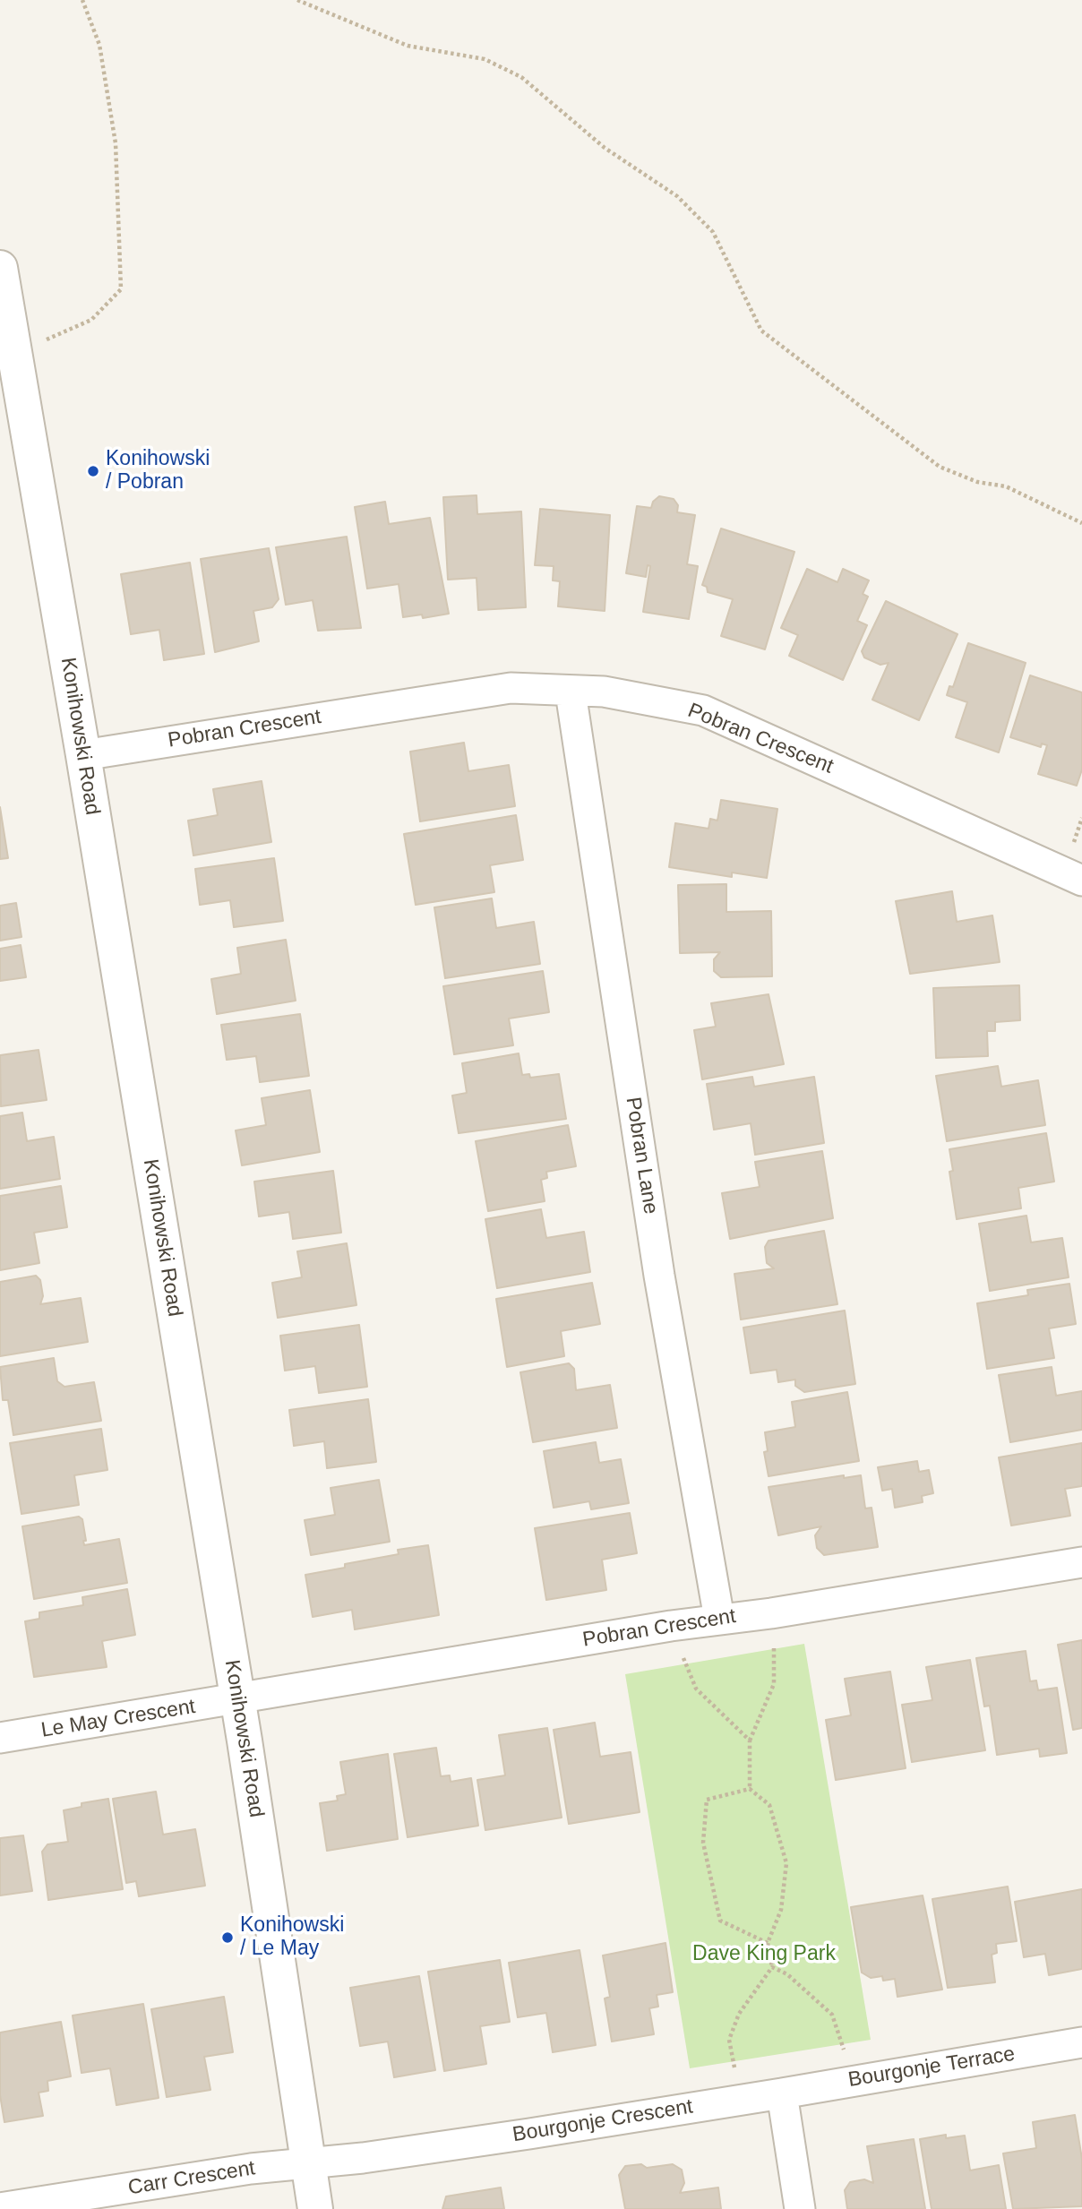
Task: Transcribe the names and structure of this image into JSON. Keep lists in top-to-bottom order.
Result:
{
  "streets": {
    "street": [
      "Pobran Crescent",
      "Konihowski Road",
      "Pobran Lane",
      "Le May Crescent",
      "Bourgonje Terrace",
      "Bourgonje Crescent",
      "Carr Crescent"
    ]
  },
  "crossings": [
    ["Pobran Crescent", "Konihowski Road"],
    ["Pobran Crescent", "Pobran Lane"],
    ["Pobran Crescent", "Le May Crescent"],
    ["Konihowski Road", "Le May Crescent"],
    ["Konihowski Road", "Bourgonje Crescent"],
    ["Konihowski Road", "Carr Crescent"],
    ["Bourgonje Terrace", "Bourgonje Crescent"],
    ["Bourgonje Crescent", "Carr Crescent"]
  ],
  "parks": ["Dave King Park"],
  "places": ["Konihowski / Pobran", "Konihowski / Le May"]
}
